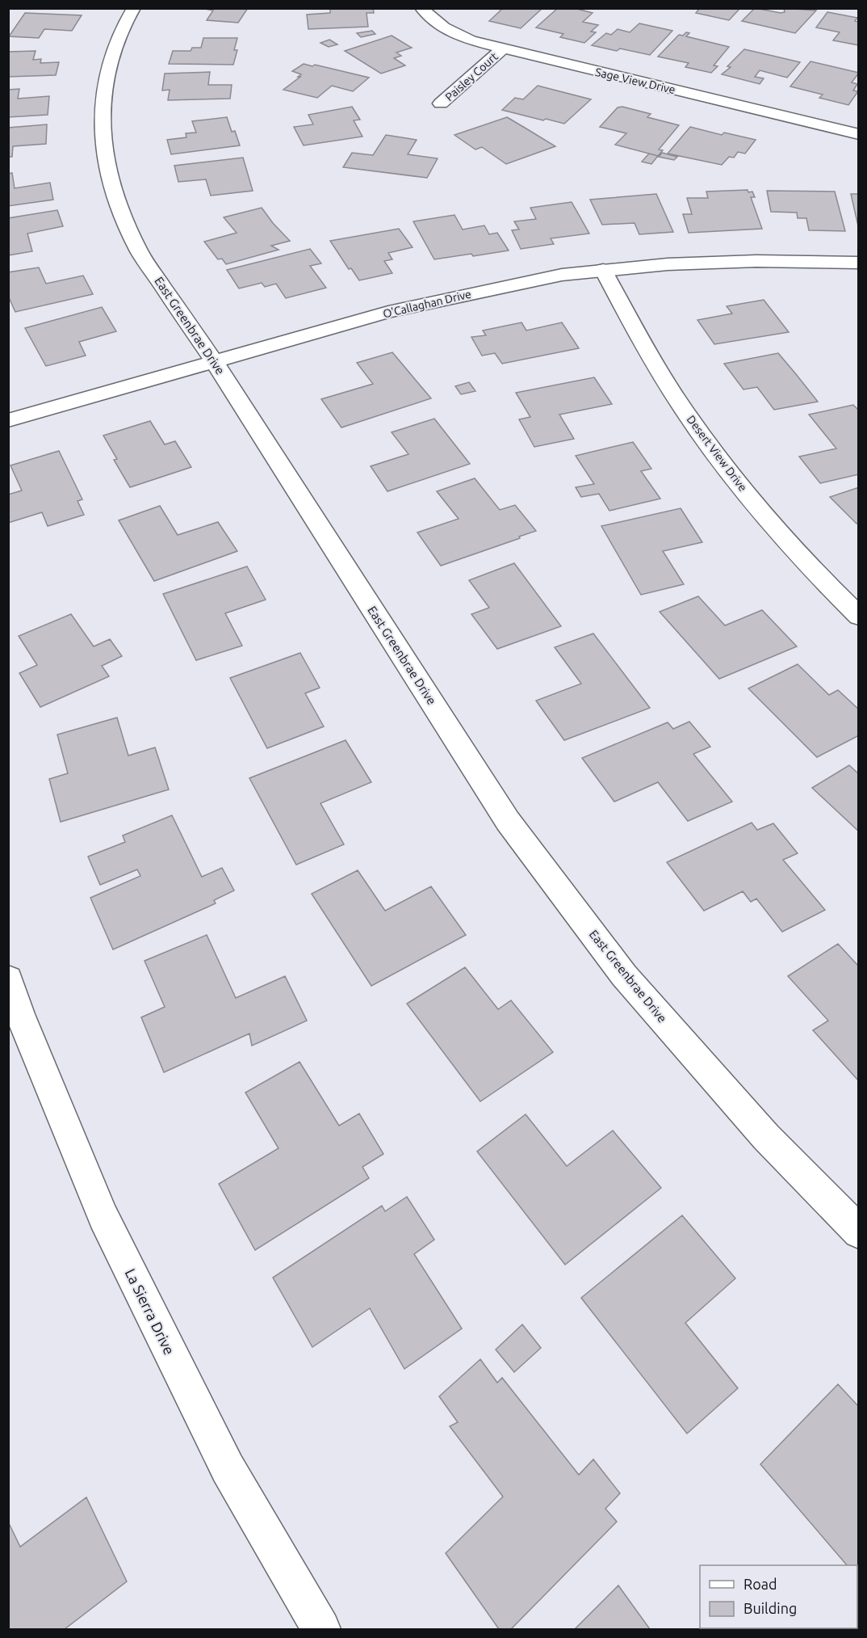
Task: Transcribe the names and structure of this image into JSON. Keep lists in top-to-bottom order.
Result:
{
  "streets": {
    "street": [
      "Paisley Court",
      "Sage View Drive",
      "O'Callaghan Drive",
      "East Greenbrae Drive",
      "Desert View Drive",
      "La Sierra Drive"
    ]
  },
  "crossings": [
    ["Paisley Court", "Sage View Drive"],
    ["O'Callaghan Drive", "East Greenbrae Drive"],
    ["O'Callaghan Drive", "Desert View Drive"]
  ],
  "legend": ["Road", "Building"]
}
